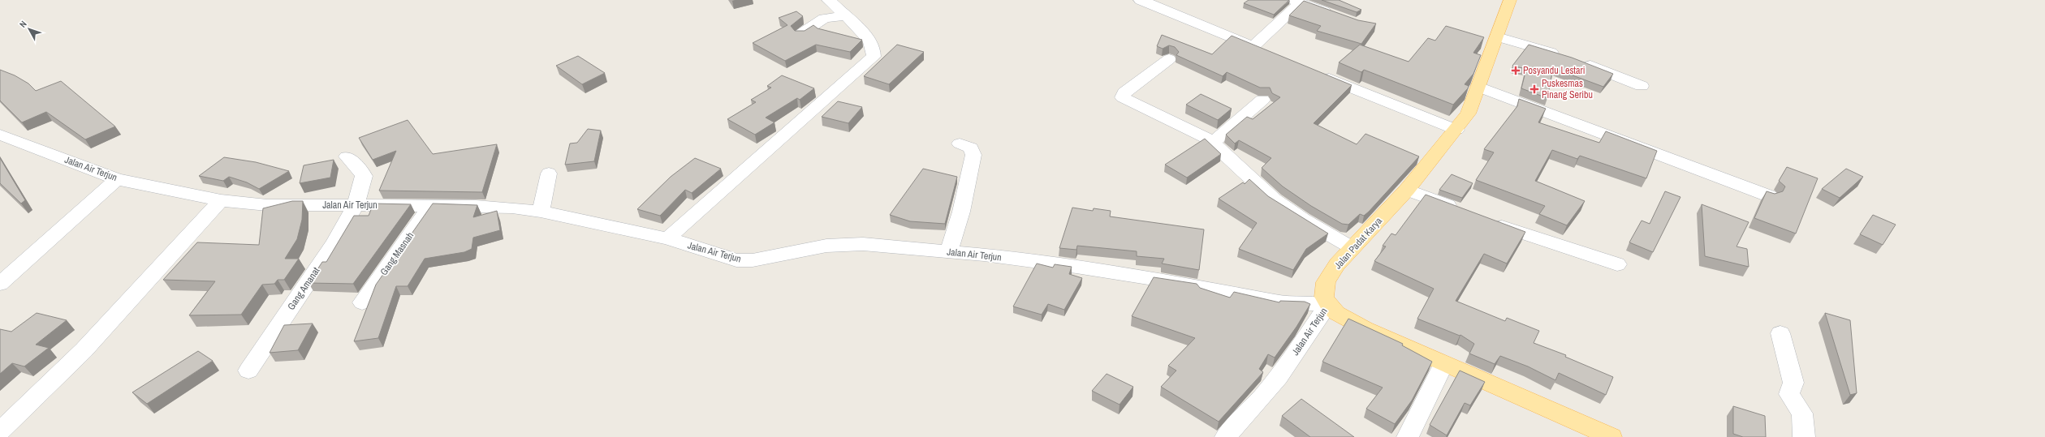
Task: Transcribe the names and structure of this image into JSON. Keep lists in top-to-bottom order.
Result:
{
  "streets": {
    "main road": ["Jalan Padat Karya"],
    "street": ["Jalan Air Terjun", "Gang Masnah", "Gang Amanat"]
  },
  "crossings": [
    ["Jalan Air Terjun", "Jalan Padat Karya"],
    ["Jalan Air Terjun", "Gang Masnah"],
    ["Jalan Air Terjun", "Gang Amanat"]
  ],
  "places": {
    "health": ["Posyandu Lestari", "Puskesmas Pinang Seribu"]
  },
  "north": "top left"
}
